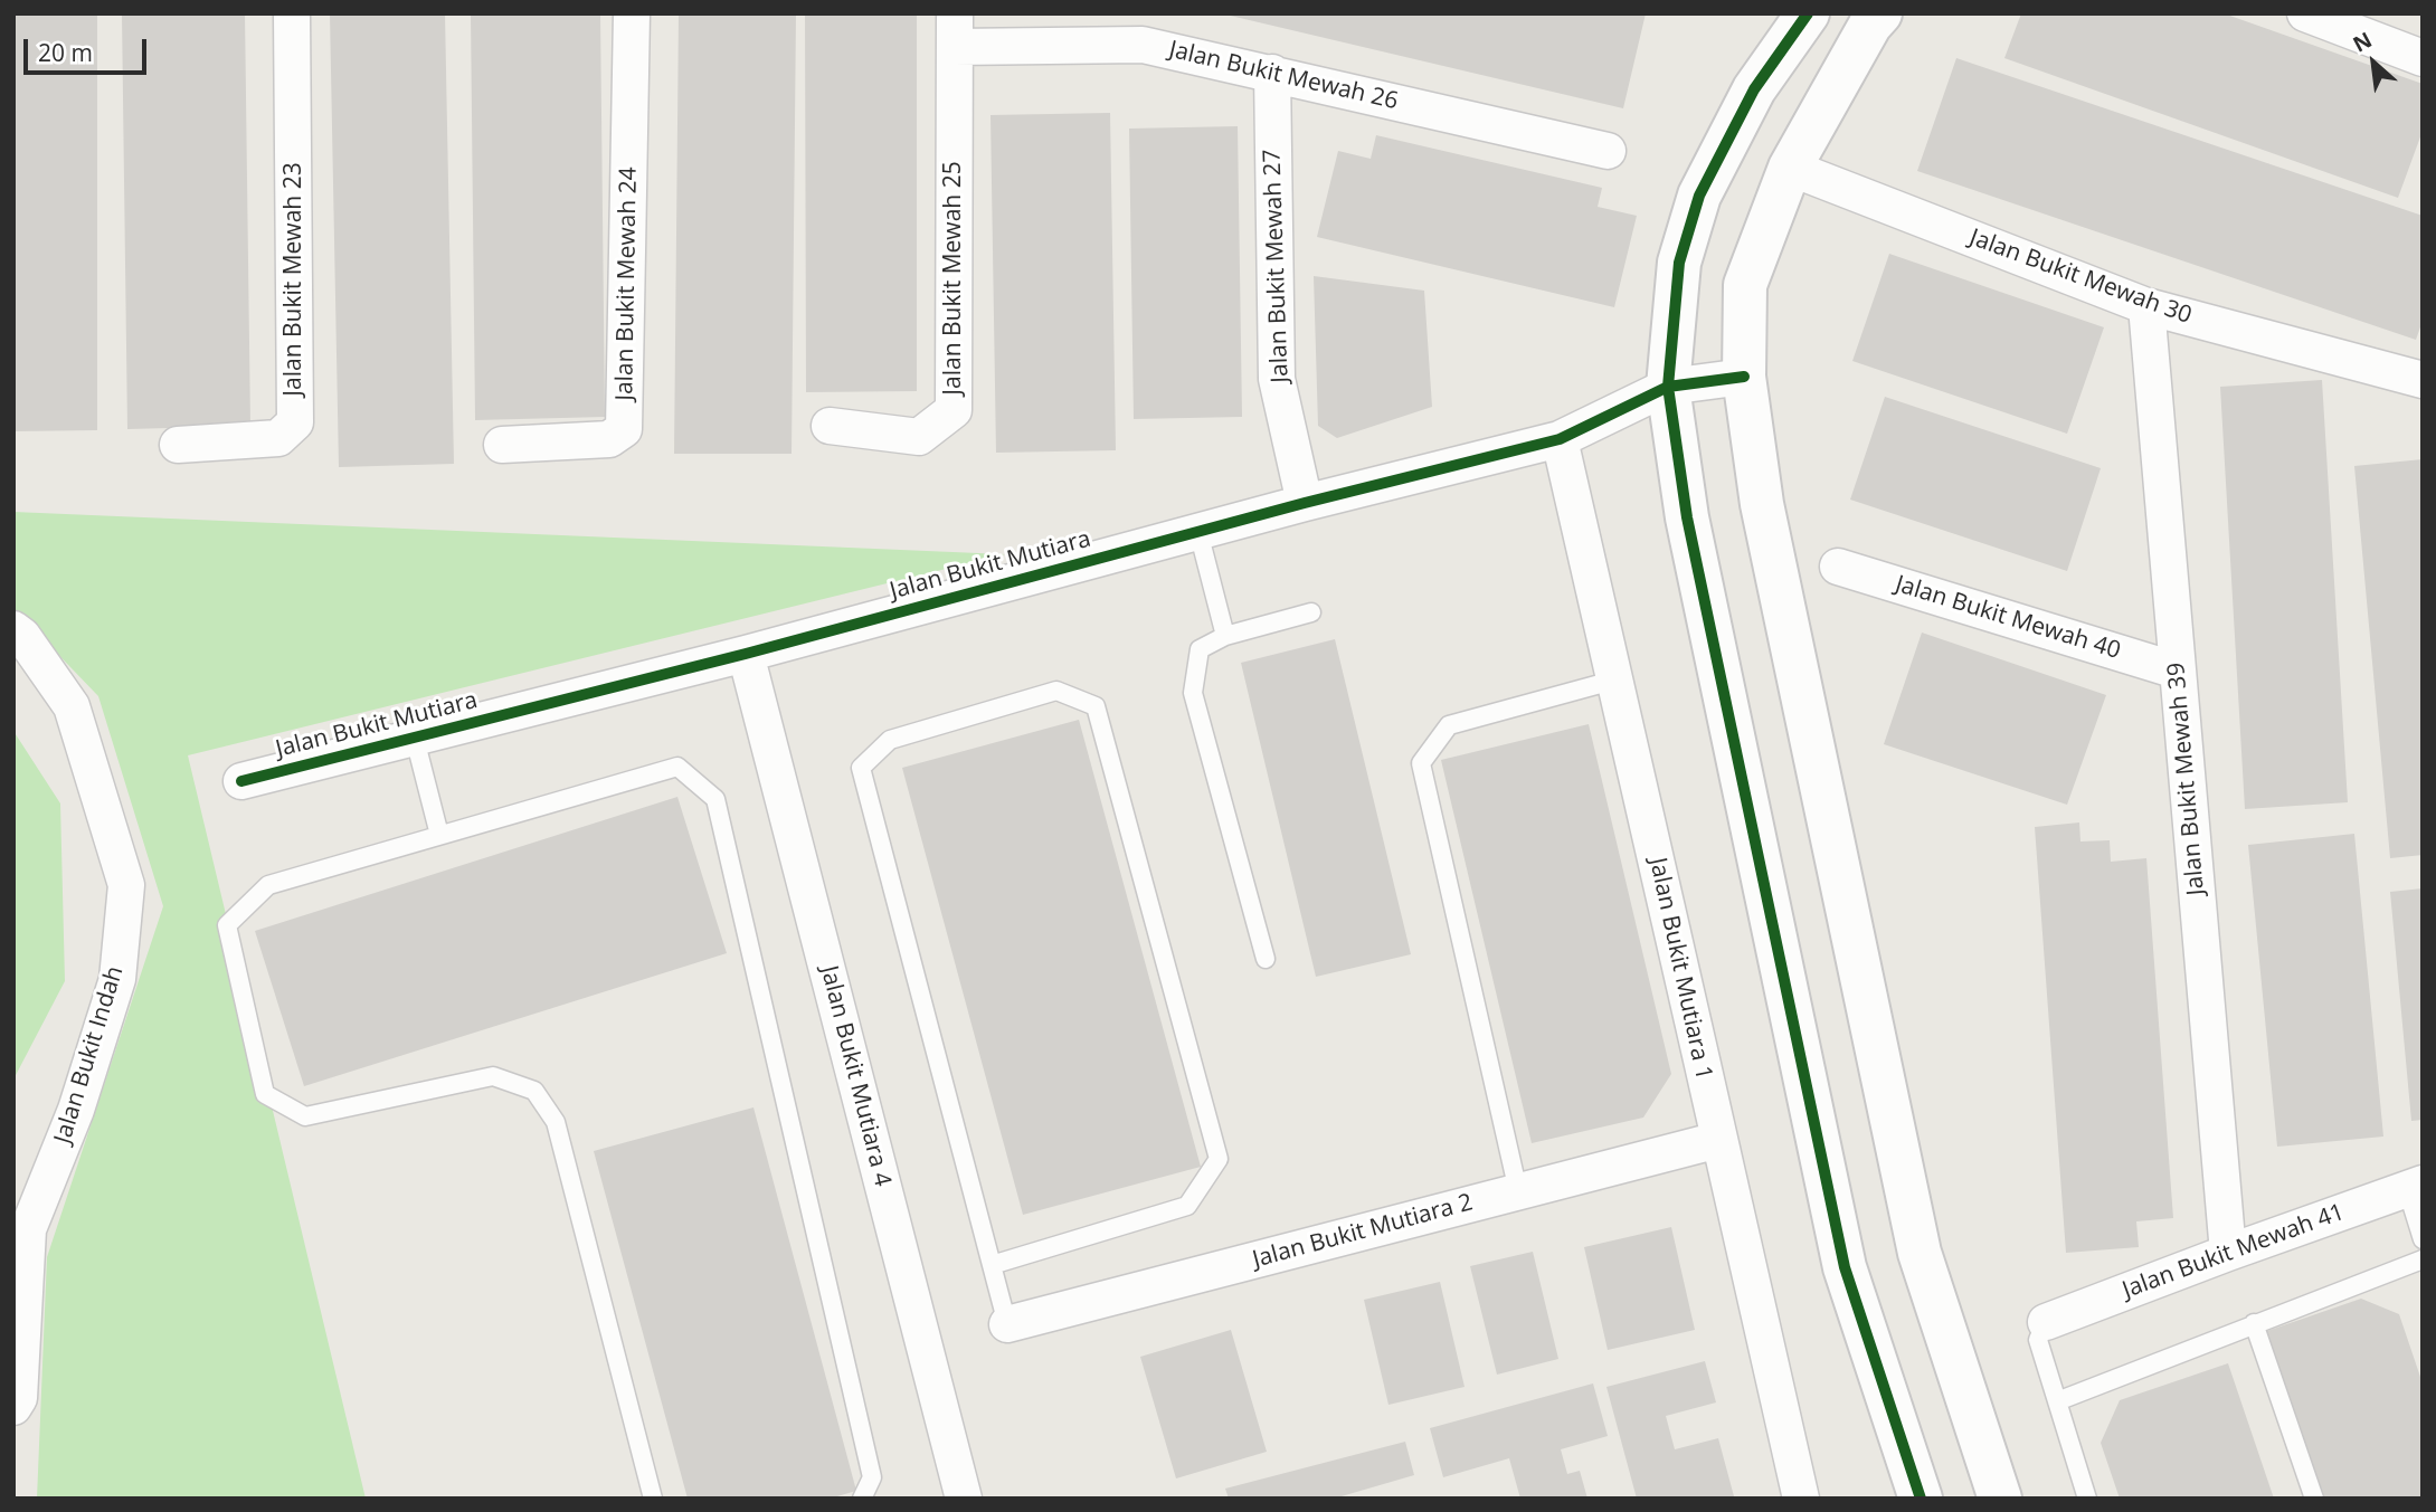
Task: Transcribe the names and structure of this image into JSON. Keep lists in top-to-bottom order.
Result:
{
  "streets": {
    "street": [
      "Jalan Bukit Mewah 26",
      "Jalan Bukit Mewah 27",
      "Jalan Bukit Mewah 30",
      "Jalan Bukit Mewah 25",
      "Jalan Bukit Mewah 23",
      "Jalan Bukit Mewah 24",
      "Jalan Bukit Mutiara",
      "Jalan Bukit Mewah 40",
      "Jalan Bukit Mewah 39",
      "Jalan Bukit Mutiara 1",
      "Jalan Bukit Indah",
      "Jalan Bukit Mutiara 4",
      "Jalan Bukit Mutiara 2",
      "Jalan Bukit Mewah 41"
    ]
  },
  "crossings": [
    ["Jalan Bukit Mewah 26", "Jalan Bukit Mewah 27"],
    ["Jalan Bukit Mewah 26", "Jalan Bukit Mewah 25"],
    ["Jalan Bukit Mewah 27", "Jalan Bukit Mutiara"],
    ["Jalan Bukit Mewah 30", "Jalan Bukit Mewah 39"],
    ["Jalan Bukit Mutiara", "Jalan Bukit Mutiara 1"],
    ["Jalan Bukit Mutiara", "Jalan Bukit Mutiara 4"],
    ["Jalan Bukit Mewah 40", "Jalan Bukit Mewah 39"],
    ["Jalan Bukit Mewah 39", "Jalan Bukit Mewah 41"],
    ["Jalan Bukit Mutiara 1", "Jalan Bukit Mutiara 2"]
  ],
  "scale_bar": "20 m",
  "north": "top left"
}
